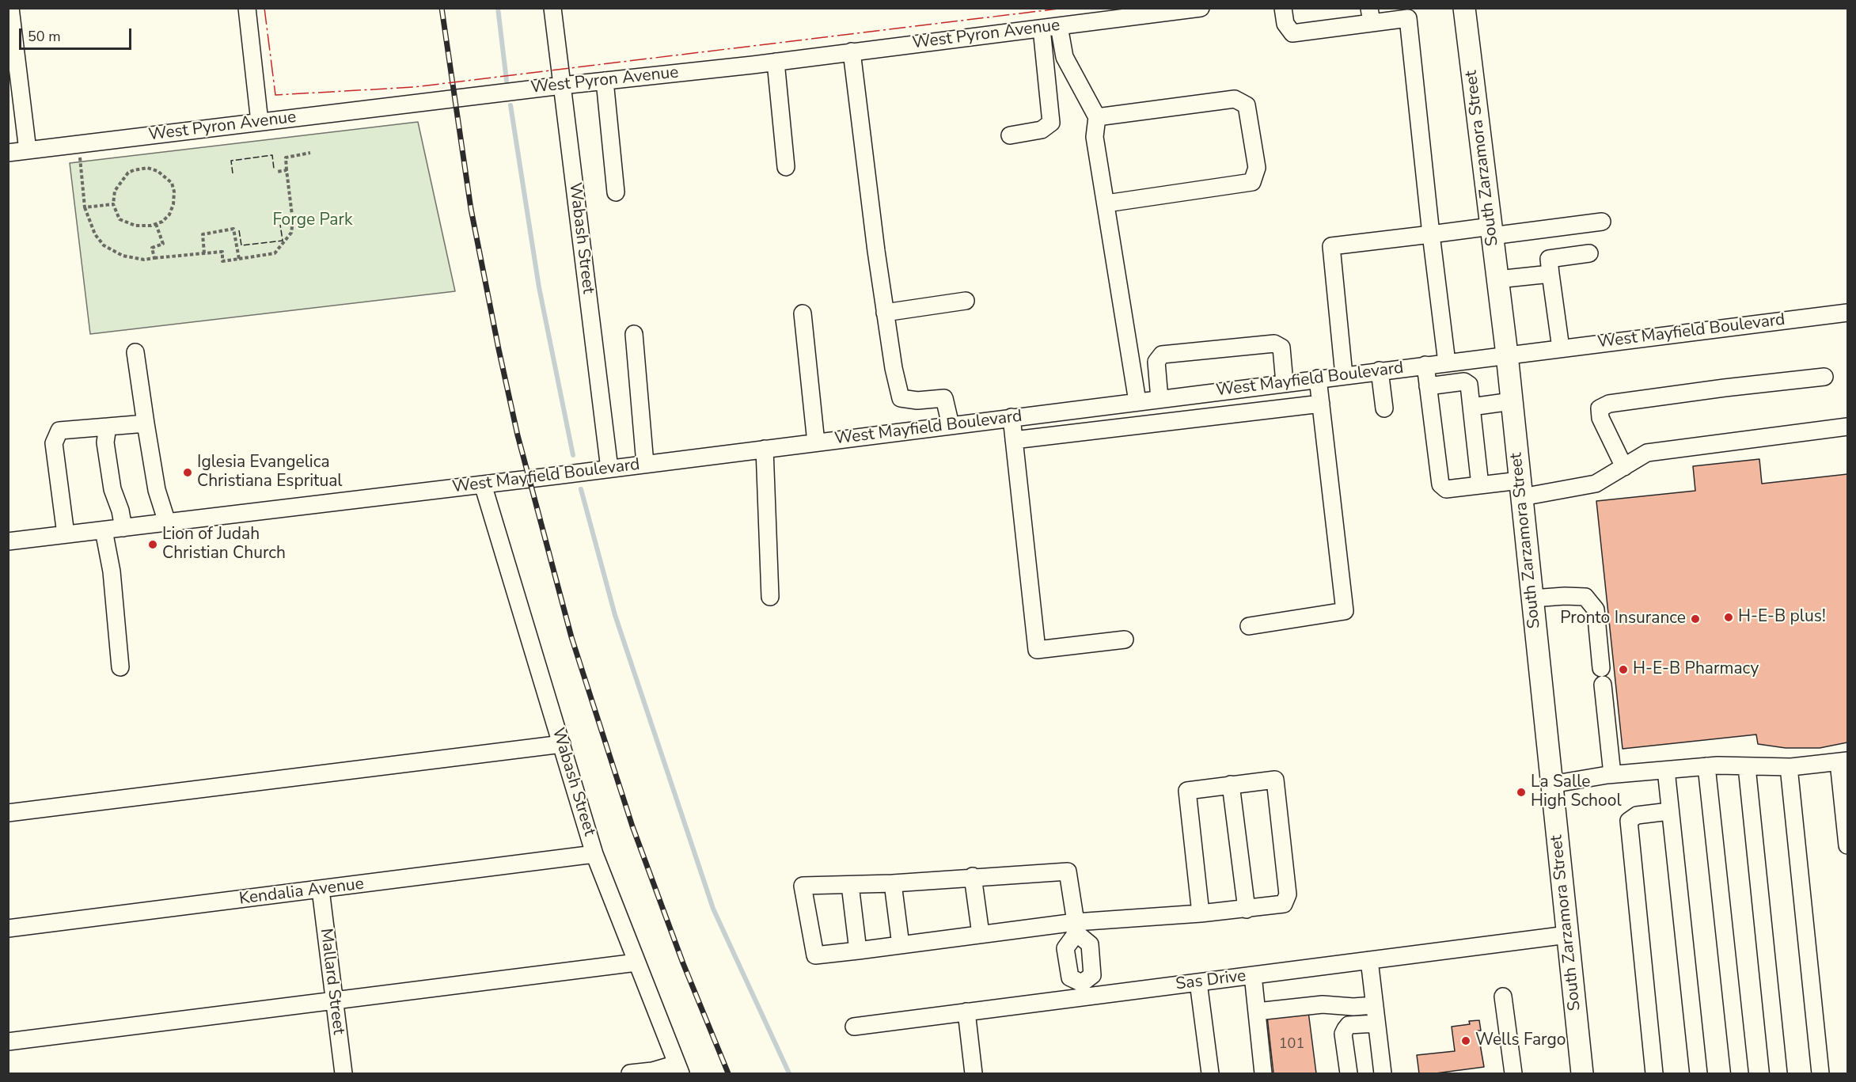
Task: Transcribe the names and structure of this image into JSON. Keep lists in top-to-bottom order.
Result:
{
  "streets": {
    "main road": ["South Zarzamora Street"],
    "street": [
      "West Pyron Avenue",
      "Wabash Street",
      "West Mayfield Boulevard",
      "Kendalia Avenue",
      "Sas Drive",
      "Mallard Street"
    ]
  },
  "crossings": [
    ["West Pyron Avenue", "Wabash Street"],
    ["South Zarzamora Street", "West Mayfield Boulevard"],
    ["South Zarzamora Street", "Sas Drive"],
    ["Wabash Street", "West Mayfield Boulevard"],
    ["Wabash Street", "Kendalia Avenue"],
    ["Kendalia Avenue", "Mallard Street"]
  ],
  "parks": ["Forge Park"],
  "places": [
    "Iglesia Evangelica Christiana Espritual",
    "Lion of Judah Christian Church",
    "H-E-B plus!",
    "Pronto Insurance",
    "H-E-B Pharmacy",
    "La Salle High School",
    "Wells Fargo"
  ],
  "house_numbers": ["101"],
  "scale_bar": "50 m"
}
